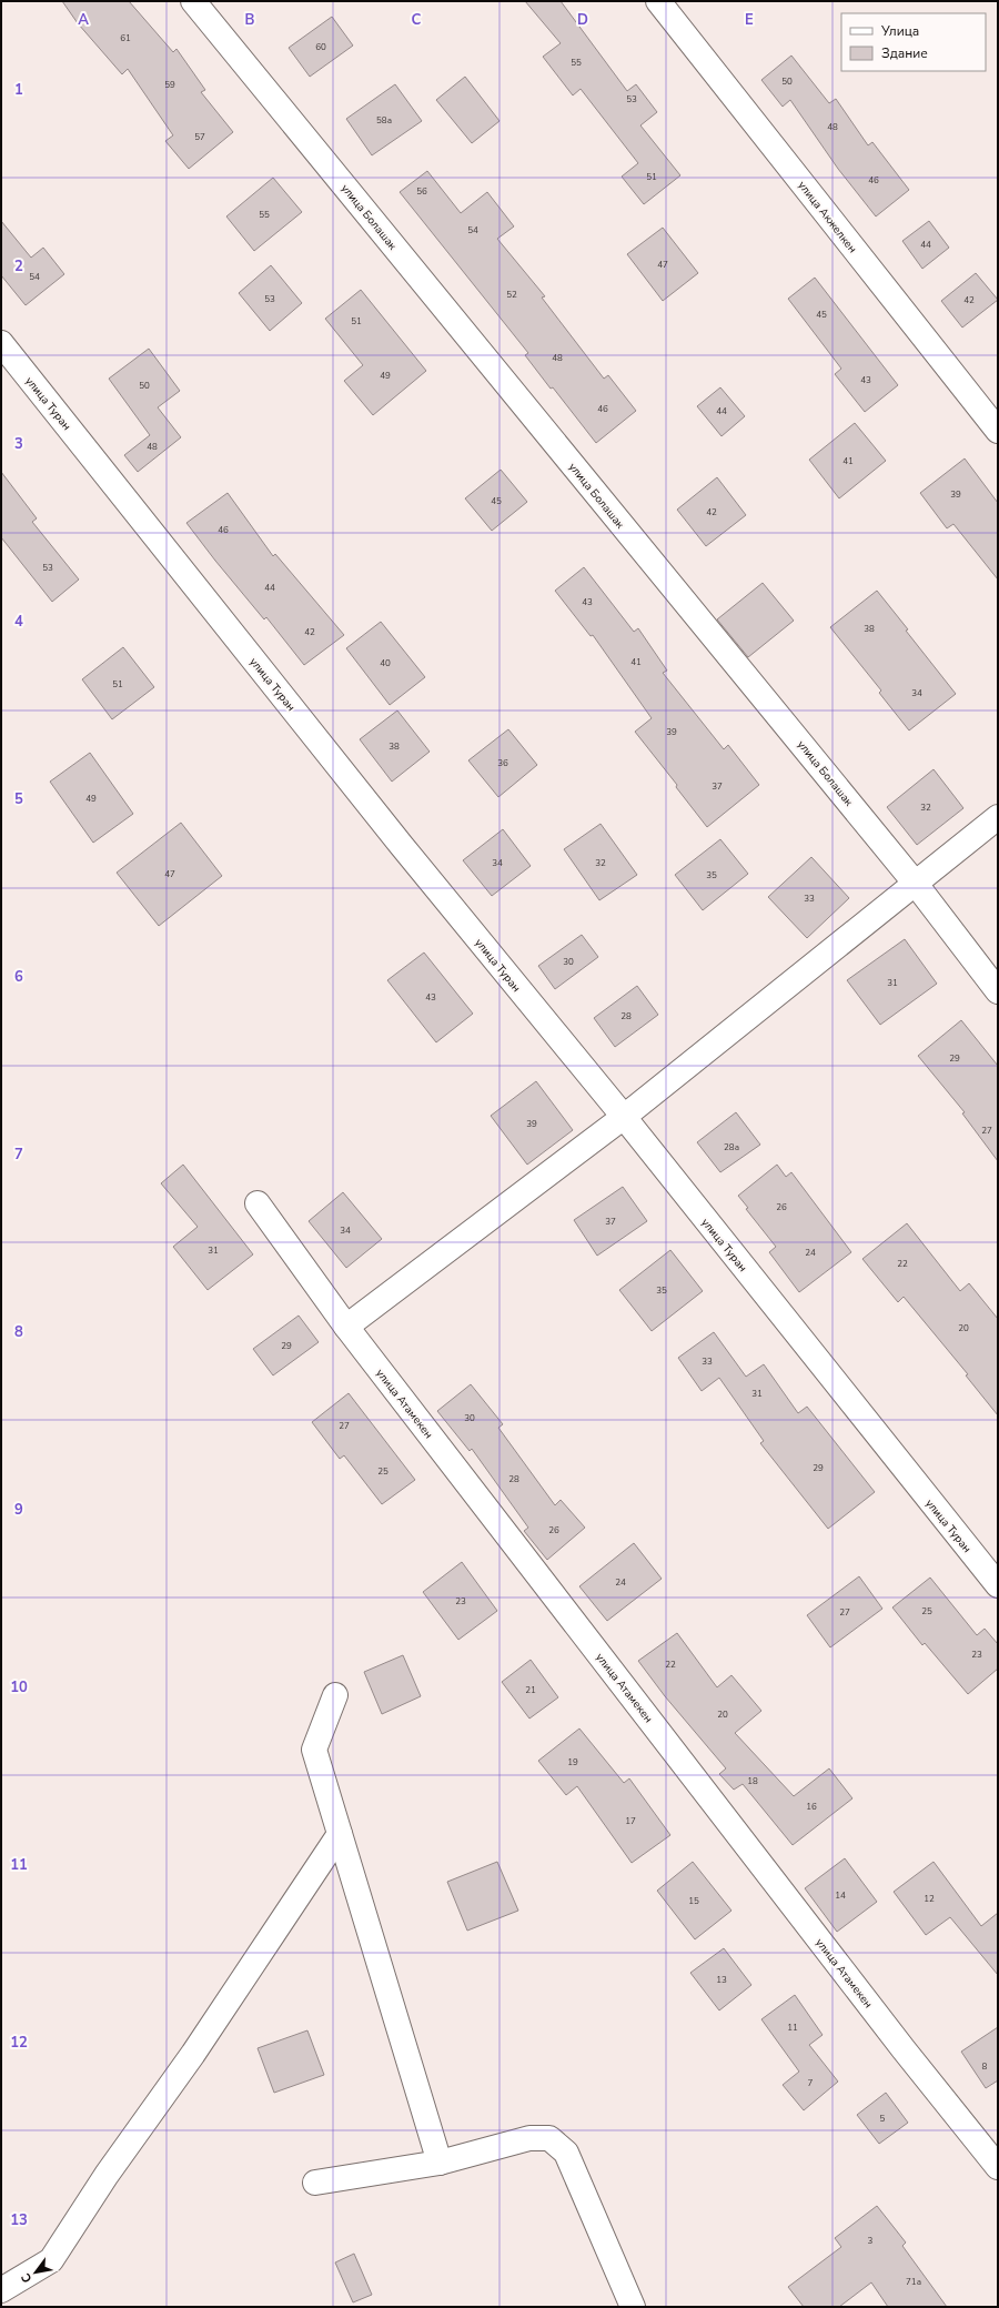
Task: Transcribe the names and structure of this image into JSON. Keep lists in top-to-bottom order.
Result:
{
  "streets": {
    "street": [
      "улица Болашак",
      "улица Акжелкен",
      "улица Туран",
      "улица Атамекен"
    ]
  },
  "house_numbers": [
    "61",
    "60",
    "55",
    "50",
    "59",
    "53",
    "58а",
    "48",
    "57",
    "51",
    "46",
    "56",
    "55",
    "54",
    "44",
    "47",
    "54",
    "52",
    "53",
    "42",
    "45",
    "51",
    "48",
    "49",
    "43",
    "50",
    "46",
    "44",
    "48",
    "41",
    "39",
    "45",
    "42",
    "46",
    "53",
    "44",
    "43",
    "38",
    "42",
    "41",
    "40",
    "51",
    "34",
    "39",
    "38",
    "36",
    "37",
    "49",
    "32",
    "34",
    "32",
    "47",
    "35",
    "33",
    "30",
    "31",
    "43",
    "28",
    "29",
    "39",
    "27",
    "28а",
    "26",
    "37",
    "34",
    "31",
    "24",
    "22",
    "35",
    "20",
    "29",
    "33",
    "31",
    "30",
    "27",
    "29",
    "25",
    "28",
    "26",
    "24",
    "23",
    "25",
    "27",
    "23",
    "22",
    "21",
    "20",
    "19",
    "18",
    "16",
    "17",
    "14",
    "12",
    "15",
    "13",
    "11",
    "8",
    "7",
    "5",
    "3",
    "71а"
  ],
  "legend": ["Улица", "Здание"],
  "north": "bottom left",
  "grid": {
    "columns": [
      "A",
      "B",
      "C",
      "D",
      "E"
    ],
    "rows": [
      "1",
      "2",
      "3",
      "4",
      "5",
      "6",
      "7",
      "8",
      "9",
      "10",
      "11",
      "12",
      "13"
    ]
  }
}
